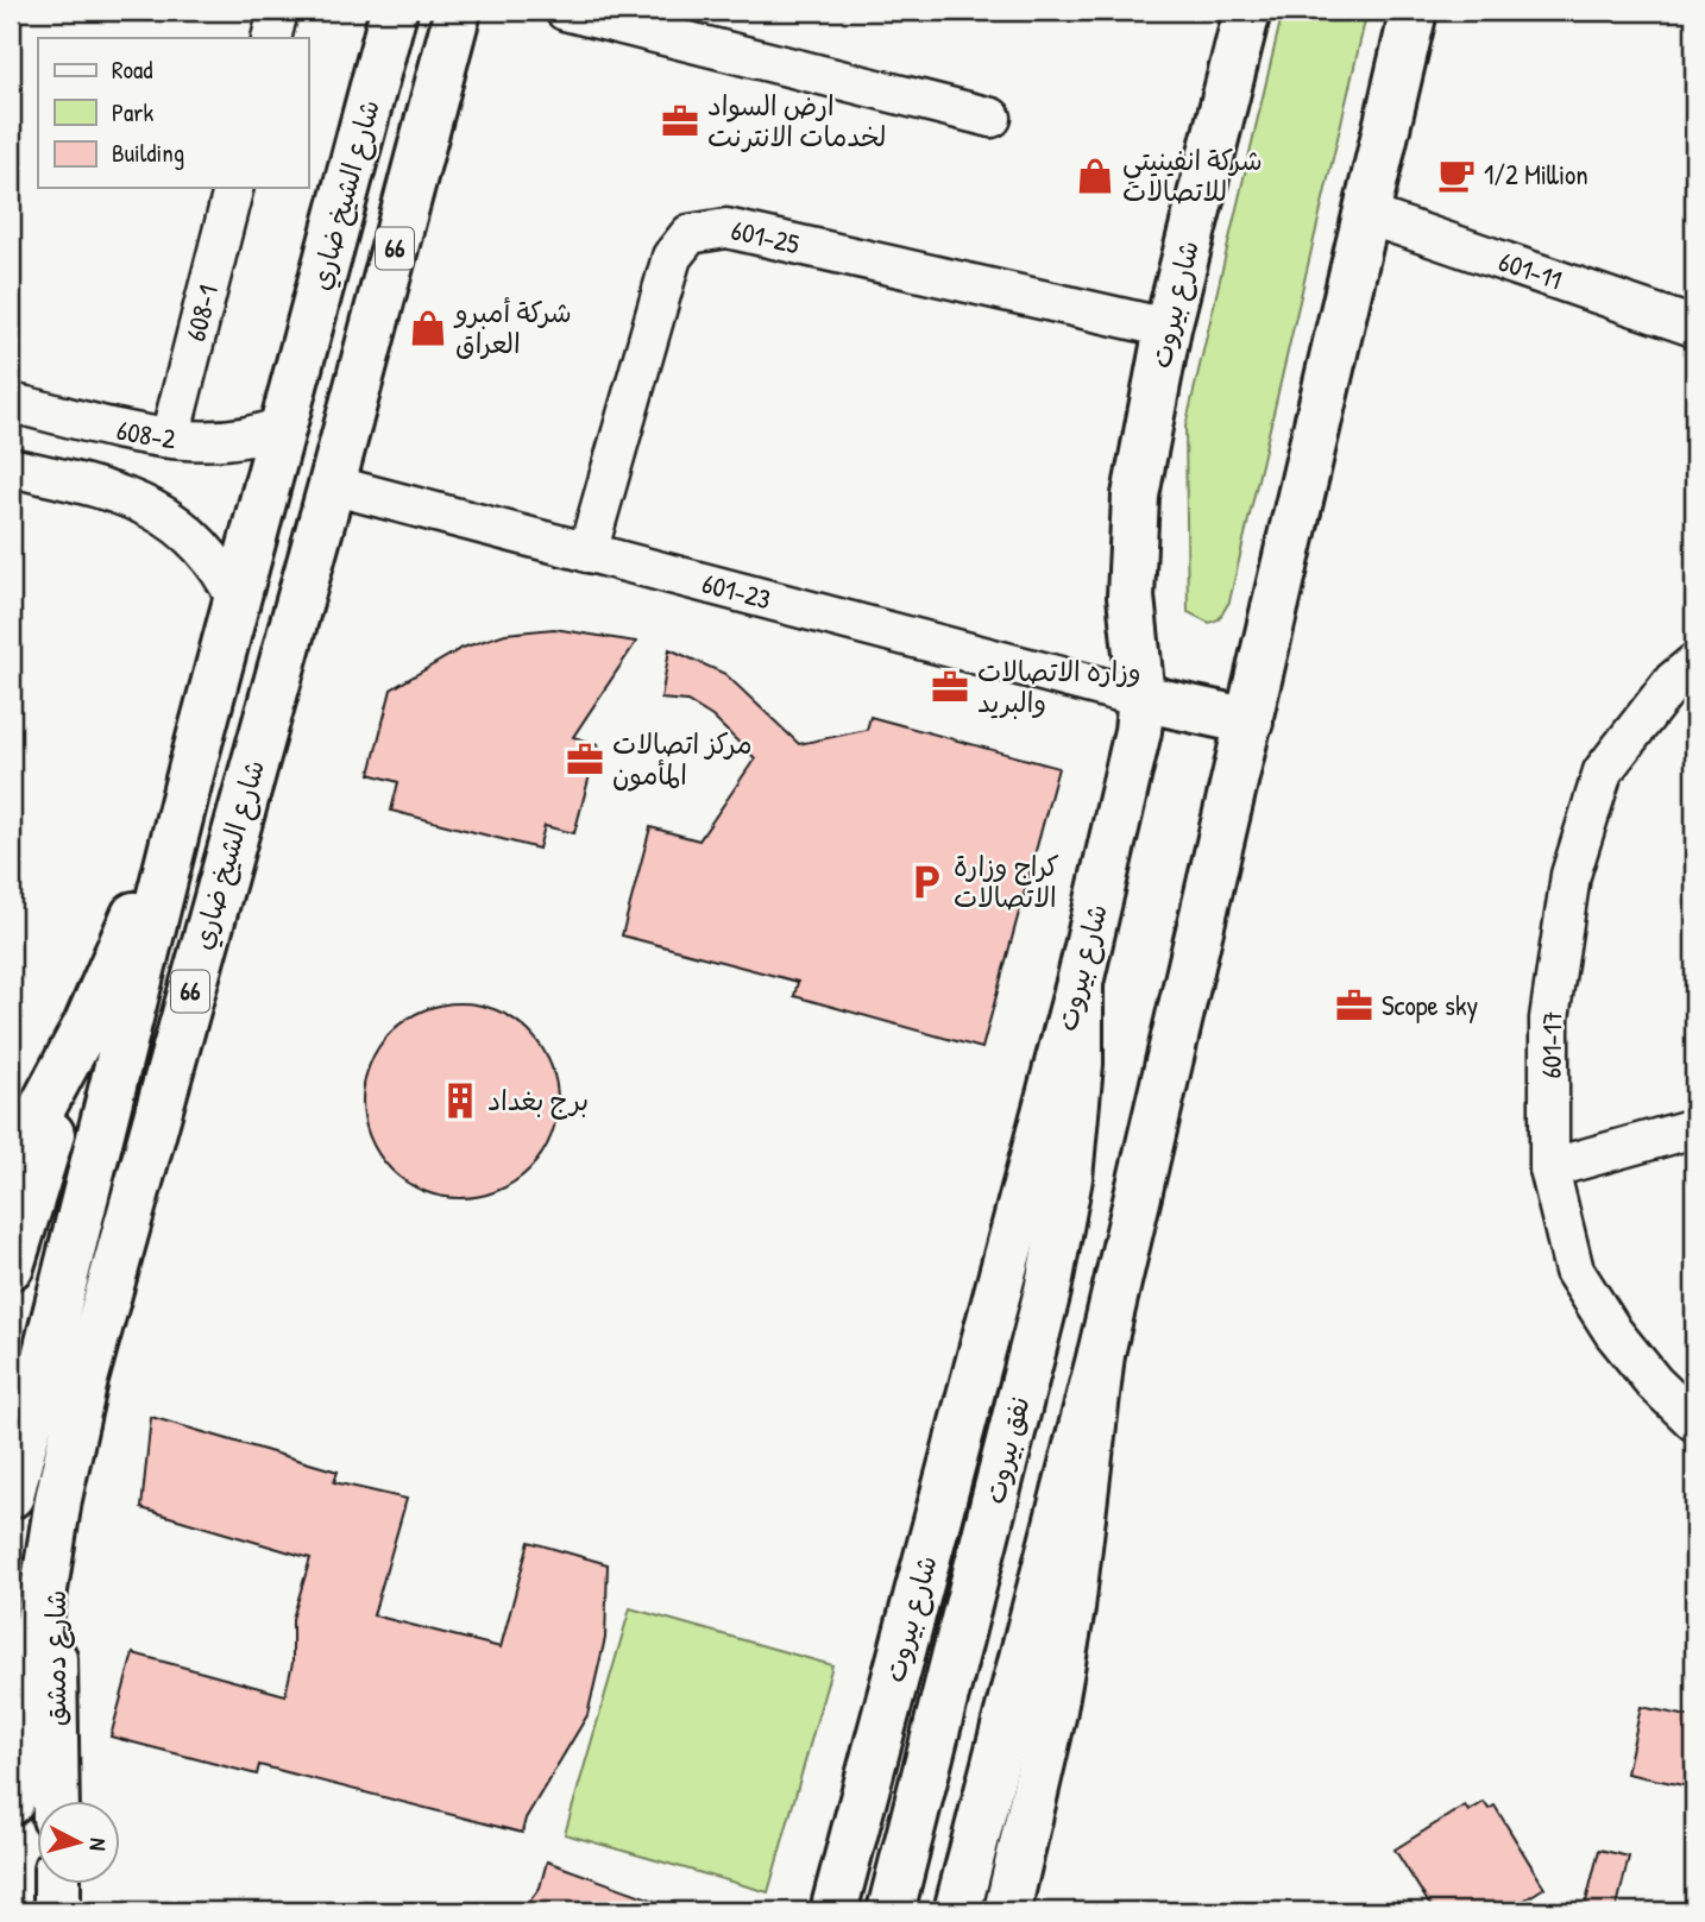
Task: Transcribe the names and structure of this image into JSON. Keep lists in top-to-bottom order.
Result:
{
  "streets": {
    "main road": [
      "شارع الشيخ ضاري",
      "66",
      "شارع بيروت",
      "نفق بيروت",
      "شارع دمشق"
    ],
    "street": [
      "601-25",
      "601-11",
      "608-1",
      "608-2",
      "601-23",
      "601-17"
    ]
  },
  "crossings": [
    ["شارع الشيخ ضاري", "608-2"],
    ["شارع الشيخ ضاري", "601-23"],
    ["شارع الشيخ ضاري", "شارع دمشق"],
    ["601-25", "شارع بيروت"],
    ["601-25", "601-23"],
    ["شارع بيروت", "601-23"],
    ["شارع بيروت", "نفق بيروت"],
    ["608-1", "608-2"]
  ],
  "places": {
    "office": [
      "ارض السواد لخدمات الانترنت",
      "وزاره الاتصالات والبريد",
      "مركز اتصالات المأمون",
      "Scope sky"
    ],
    "cafe": ["1/2 Million"],
    "shop": ["شركة انفينيتي للاتصالات", "شركة أمبرو العراق"],
    "parking": ["كراج وزارة الاتصالات"],
    "building": ["برج بغداد"]
  },
  "legend": ["Road", "Park", "Building"],
  "north": "right"
}
